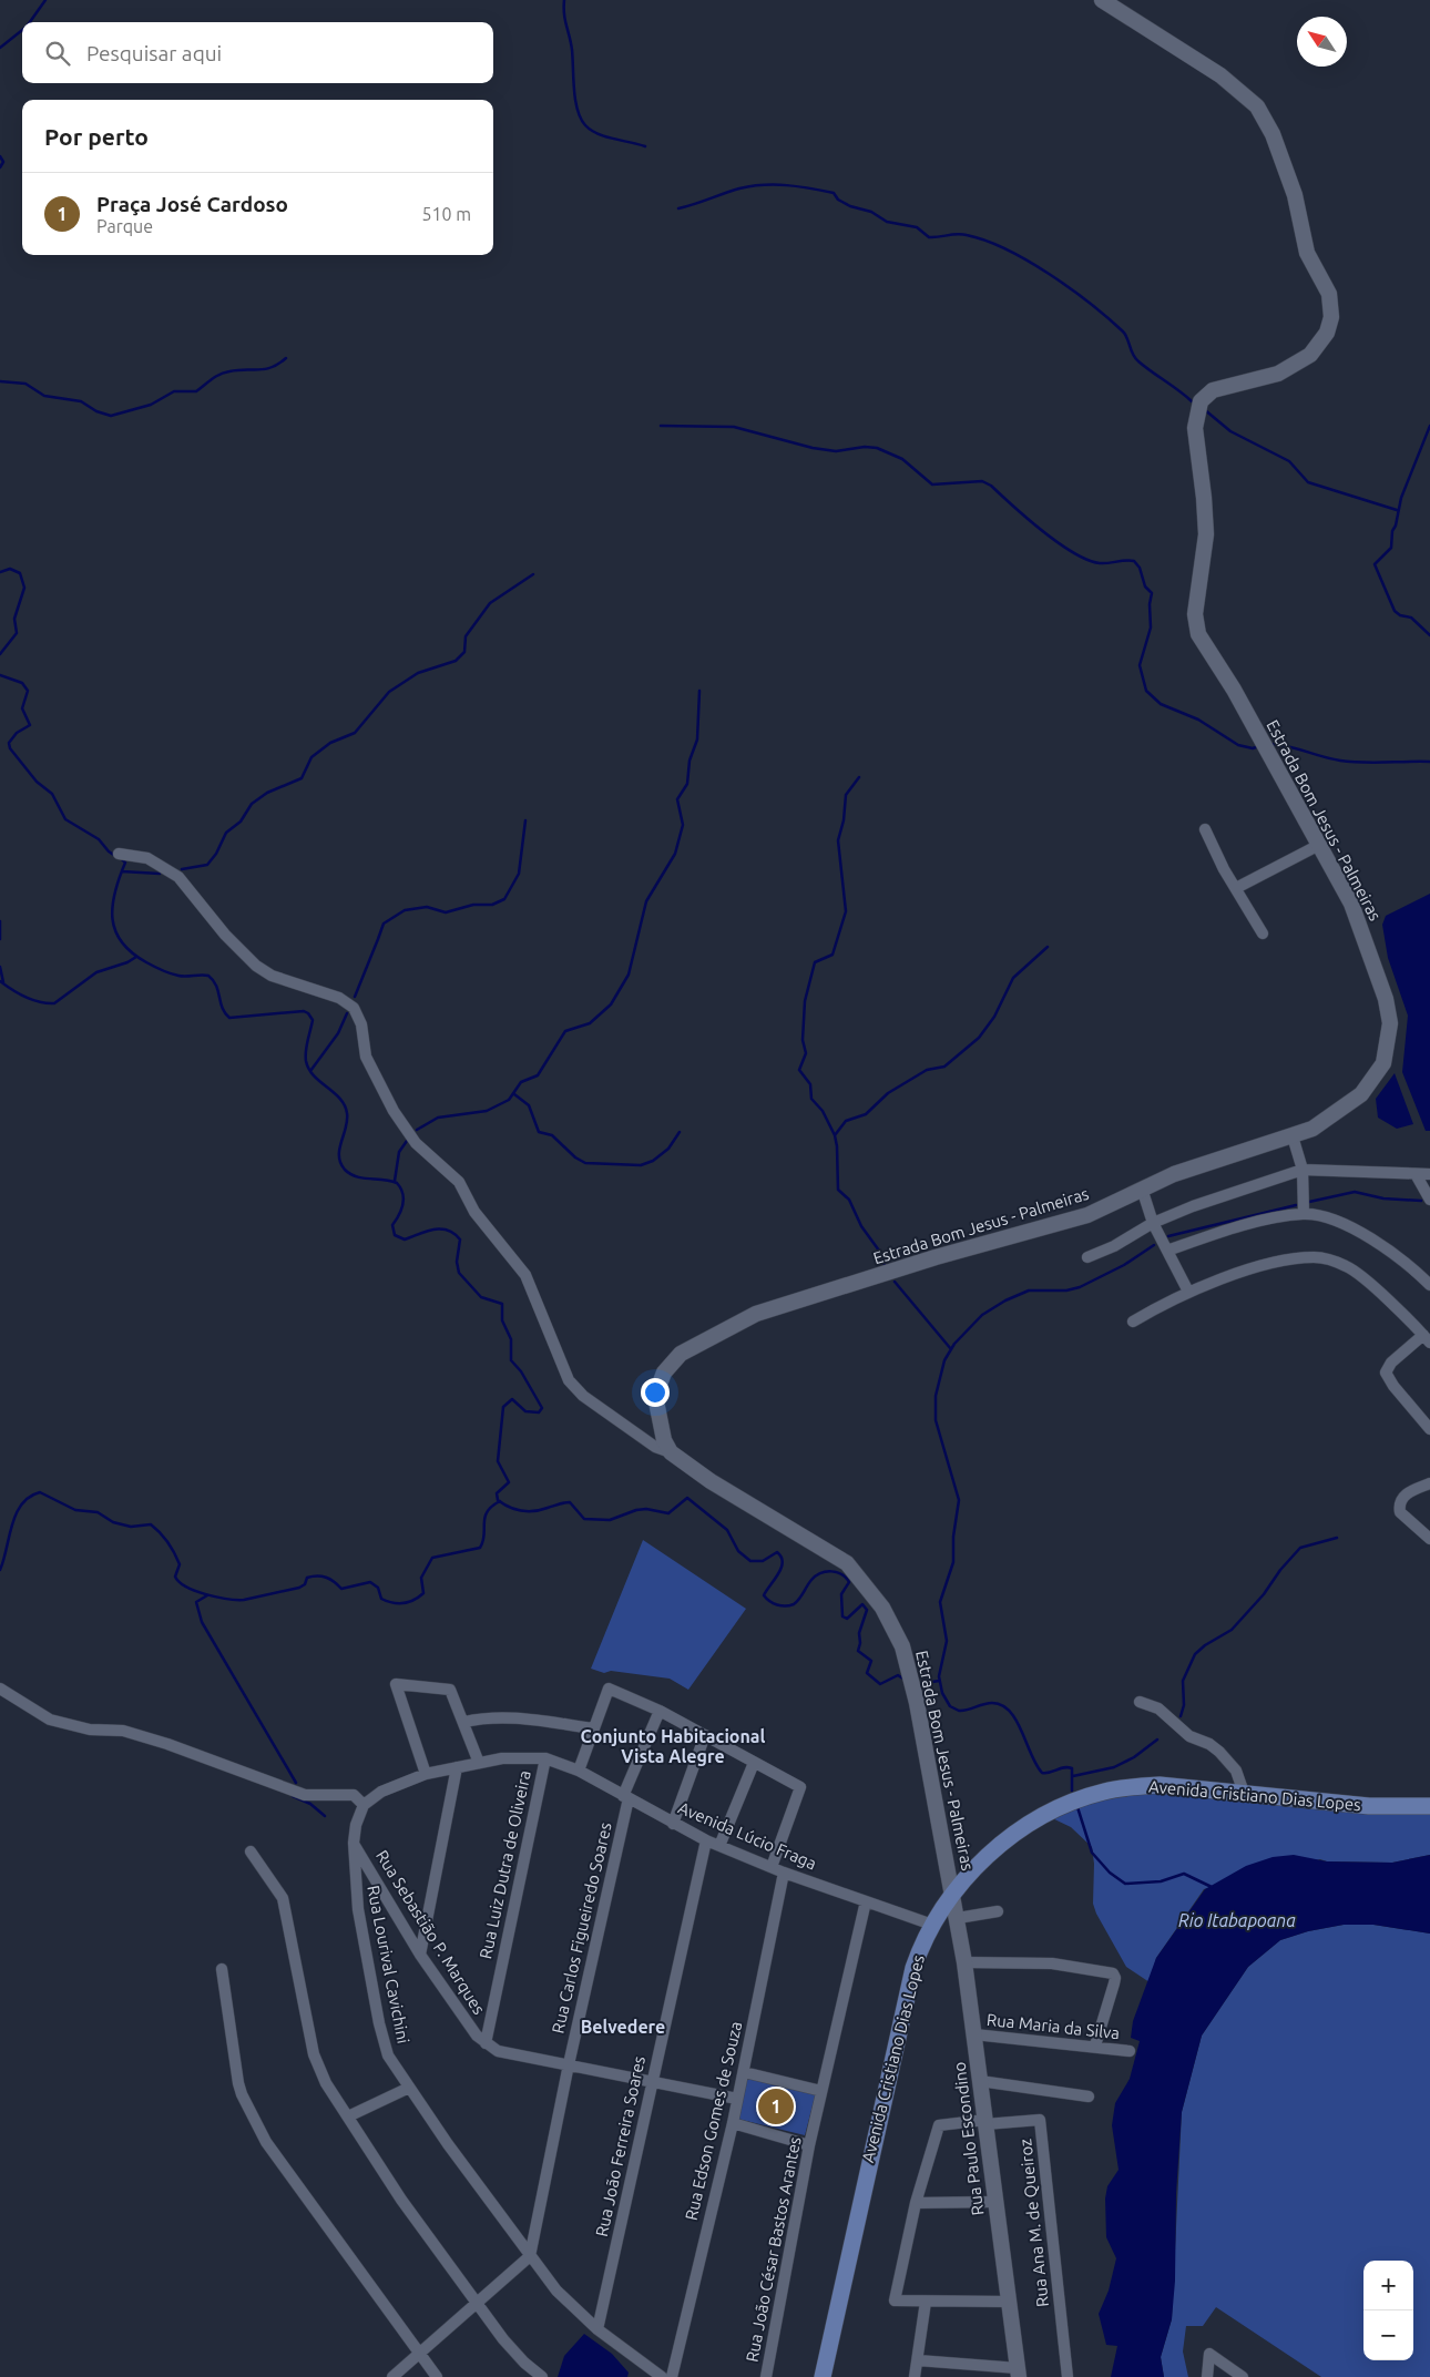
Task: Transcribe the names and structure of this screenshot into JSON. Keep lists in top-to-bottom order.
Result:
{
  "streets": {
    "main road": ["Estrada Bom Jesus - Palmeiras", "Avenida Cristiano Dias Lopes", "Rua Paulo Escondino"],
    "street": [
      "Avenida Lúcio Fraga",
      "Rua Luiz Dutra de Oliveira",
      "Rua Carlos Figueiredo Soares",
      "Rua Sebastião P. Marques",
      "Rua Lourival Cavichini",
      "Rua Maria da Silva",
      "Rua Edson Gomes de Souza",
      "Rua João Ferreira Soares",
      "Rua Ana M. de Queiroz",
      "Rua João César Bastos Arantes"
    ]
  },
  "crossings": [
    ["Estrada Bom Jesus - Palmeiras", "Avenida Cristiano Dias Lopes"],
    ["Estrada Bom Jesus - Palmeiras", "Rua Paulo Escondino"],
    ["Avenida Cristiano Dias Lopes", "Avenida Lúcio Fraga"],
    ["Avenida Cristiano Dias Lopes", "Rua Paulo Escondino"],
    ["Avenida Lúcio Fraga", "Rua Luiz Dutra de Oliveira"],
    ["Avenida Lúcio Fraga", "Rua Carlos Figueiredo Soares"],
    ["Avenida Lúcio Fraga", "Rua Edson Gomes de Souza"],
    ["Avenida Lúcio Fraga", "Rua João Ferreira Soares"],
    ["Avenida Lúcio Fraga", "Rua João César Bastos Arantes"],
    ["Rua Luiz Dutra de Oliveira", "Rua Sebastião P. Marques"],
    ["Rua Carlos Figueiredo Soares", "Rua Sebastião P. Marques"],
    ["Rua Carlos Figueiredo Soares", "Rua Lourival Cavichini"],
    ["Rua Sebastião P. Marques", "Rua Lourival Cavichini"],
    ["Rua Sebastião P. Marques", "Rua Edson Gomes de Souza"],
    ["Rua Sebastião P. Marques", "Rua João Ferreira Soares"],
    ["Rua Lourival Cavichini", "Rua João Ferreira Soares"],
    ["Rua Maria da Silva", "Rua Paulo Escondino"],
    ["Rua Paulo Escondino", "Rua Ana M. de Queiroz"]
  ],
  "districts": ["Conjunto Habitacional Vista Alegre", "Belvedere"],
  "water": ["Rio Itabapoana"],
  "north": "top left",
  "page": {
    "search": "Pesquisar aqui",
    "heading": "Por perto",
    "list": [
      {
        "mark": "1",
        "name": "Praça José Cardoso",
        "note": "Parque",
        "value": "510 m"
      }
    ],
    "pins": "1",
    "map_buttons": ["+", "−"]
  }
}
